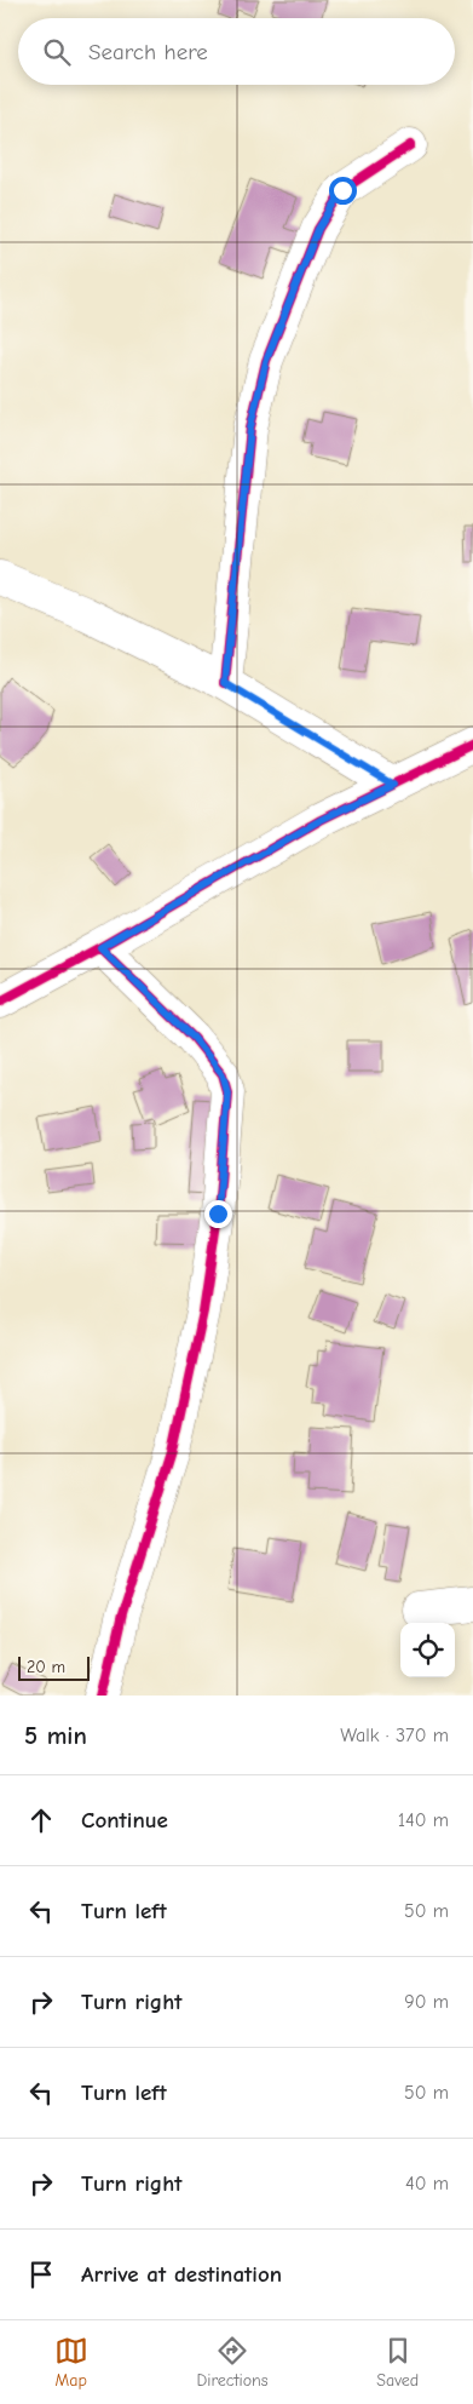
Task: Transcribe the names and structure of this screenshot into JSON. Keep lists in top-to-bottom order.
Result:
{
  "scale_bar": "20 m",
  "page": {
    "search": "Search here",
    "scale": "20 m",
    "heading": ["5 min", "Walk · 370 m"],
    "list": [
      ["Continue", "140 m"],
      ["Turn left", "50 m"],
      ["Turn right", "90 m"],
      ["Turn left", "50 m"],
      ["Turn right", "40 m"],
      "Arrive at destination"
    ],
    "nav": ["Map", "Directions", "Saved"]
  }
}
